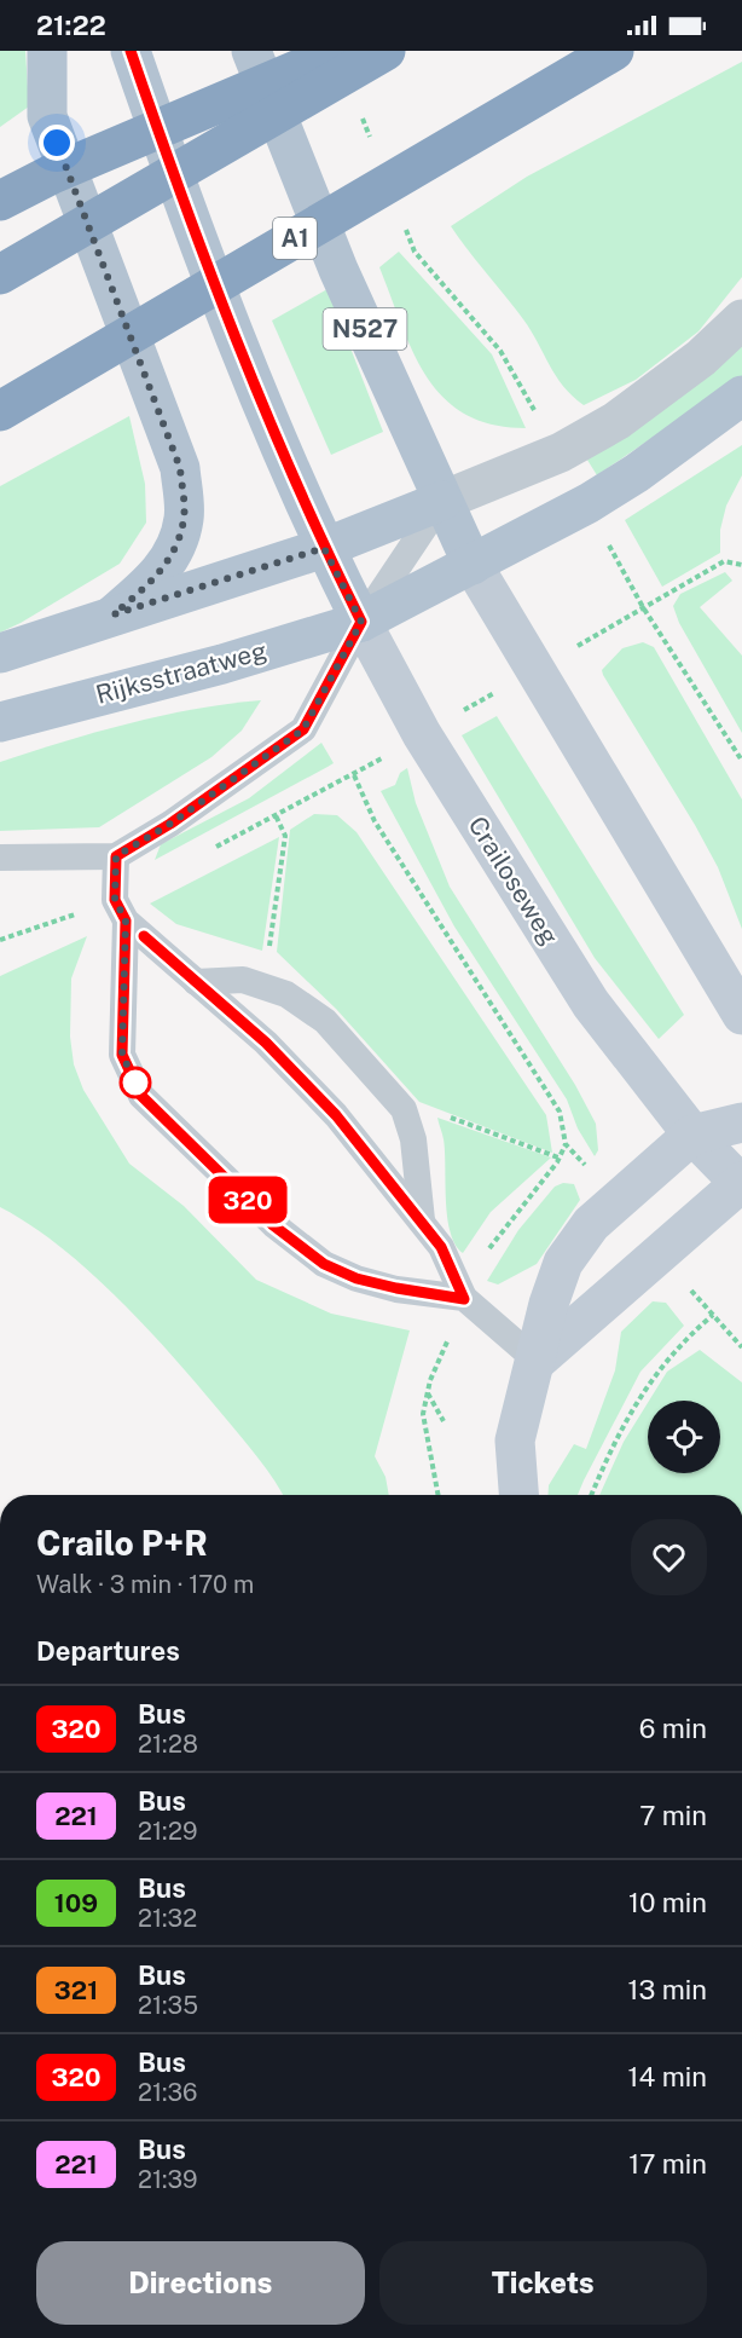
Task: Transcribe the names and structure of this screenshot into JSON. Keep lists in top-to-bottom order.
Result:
{
  "streets": {
    "highway": ["A1"],
    "main road": ["N527", "Rijksstraatweg", "Crailoseweg"]
  },
  "crossings": [
    ["N527", "Rijksstraatweg"],
    ["Rijksstraatweg", "Crailoseweg"]
  ],
  "lines": ["bus line 320"],
  "page": {
    "status": "21:22",
    "on_map": "320",
    "heading": [
      ["Crailo P+R", "Walk · 3 min · 170 m"],
      "Departures"
    ],
    "list": [
      {
        "mark": "320",
        "name": "Bus",
        "note": "21:28",
        "value": "6 min"
      },
      {
        "mark": "221",
        "name": "Bus",
        "note": "21:29",
        "value": "7 min"
      },
      {
        "mark": "109",
        "name": "Bus",
        "note": "21:32",
        "value": "10 min"
      },
      {
        "mark": "321",
        "name": "Bus",
        "note": "21:35",
        "value": "13 min"
      },
      {
        "mark": "320",
        "name": "Bus",
        "note": "21:36",
        "value": "14 min"
      },
      {
        "mark": "221",
        "name": "Bus",
        "note": "21:39",
        "value": "17 min"
      }
    ],
    "buttons": ["Directions", "Tickets"]
  }
}
